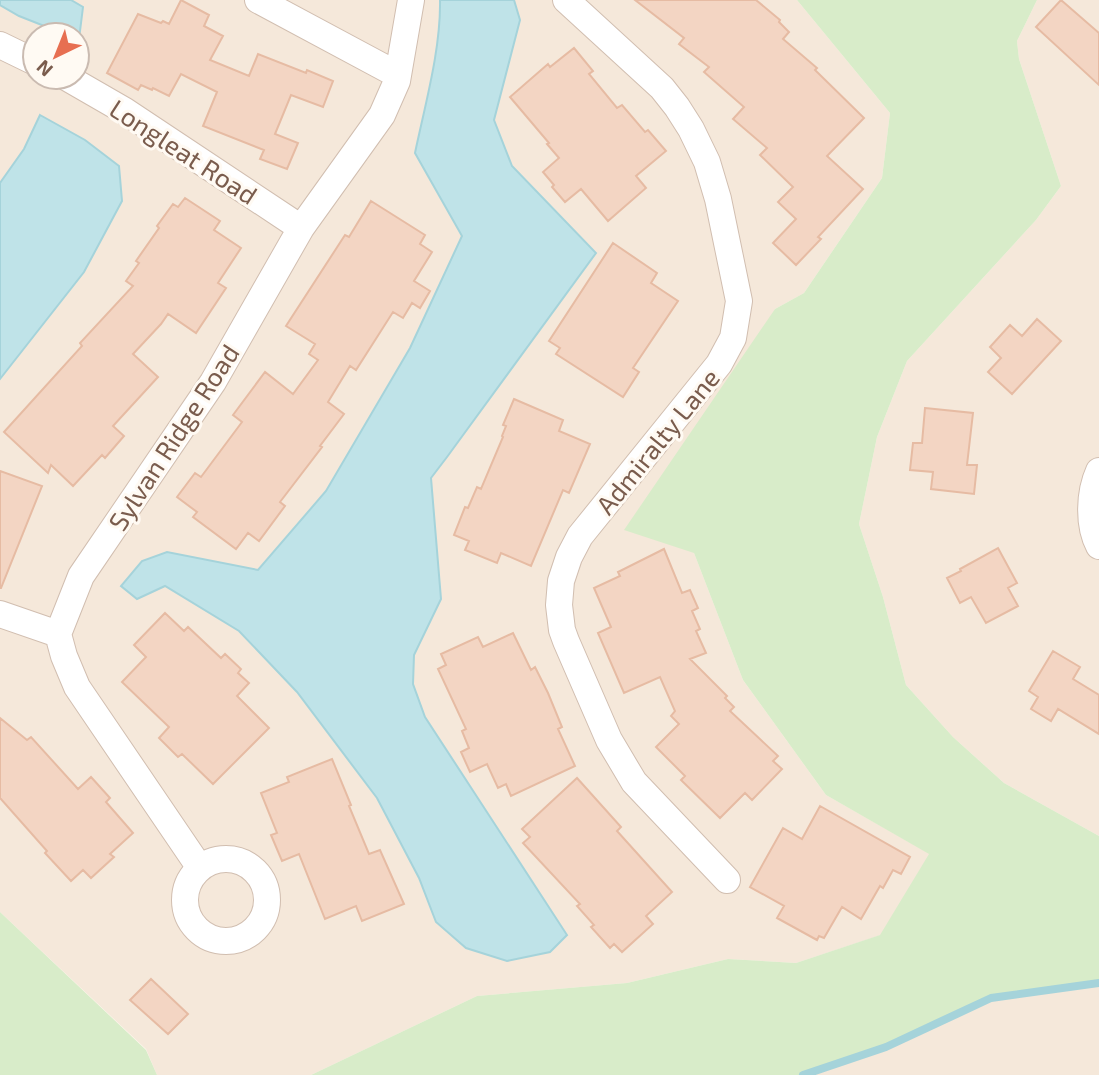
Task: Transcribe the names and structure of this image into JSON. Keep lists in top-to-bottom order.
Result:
{
  "streets": {
    "street": ["Longleat Road", "Sylvan Ridge Road", "Admiralty Lane"]
  },
  "crossings": [
    ["Longleat Road", "Sylvan Ridge Road"]
  ],
  "north": "bottom left"
}
